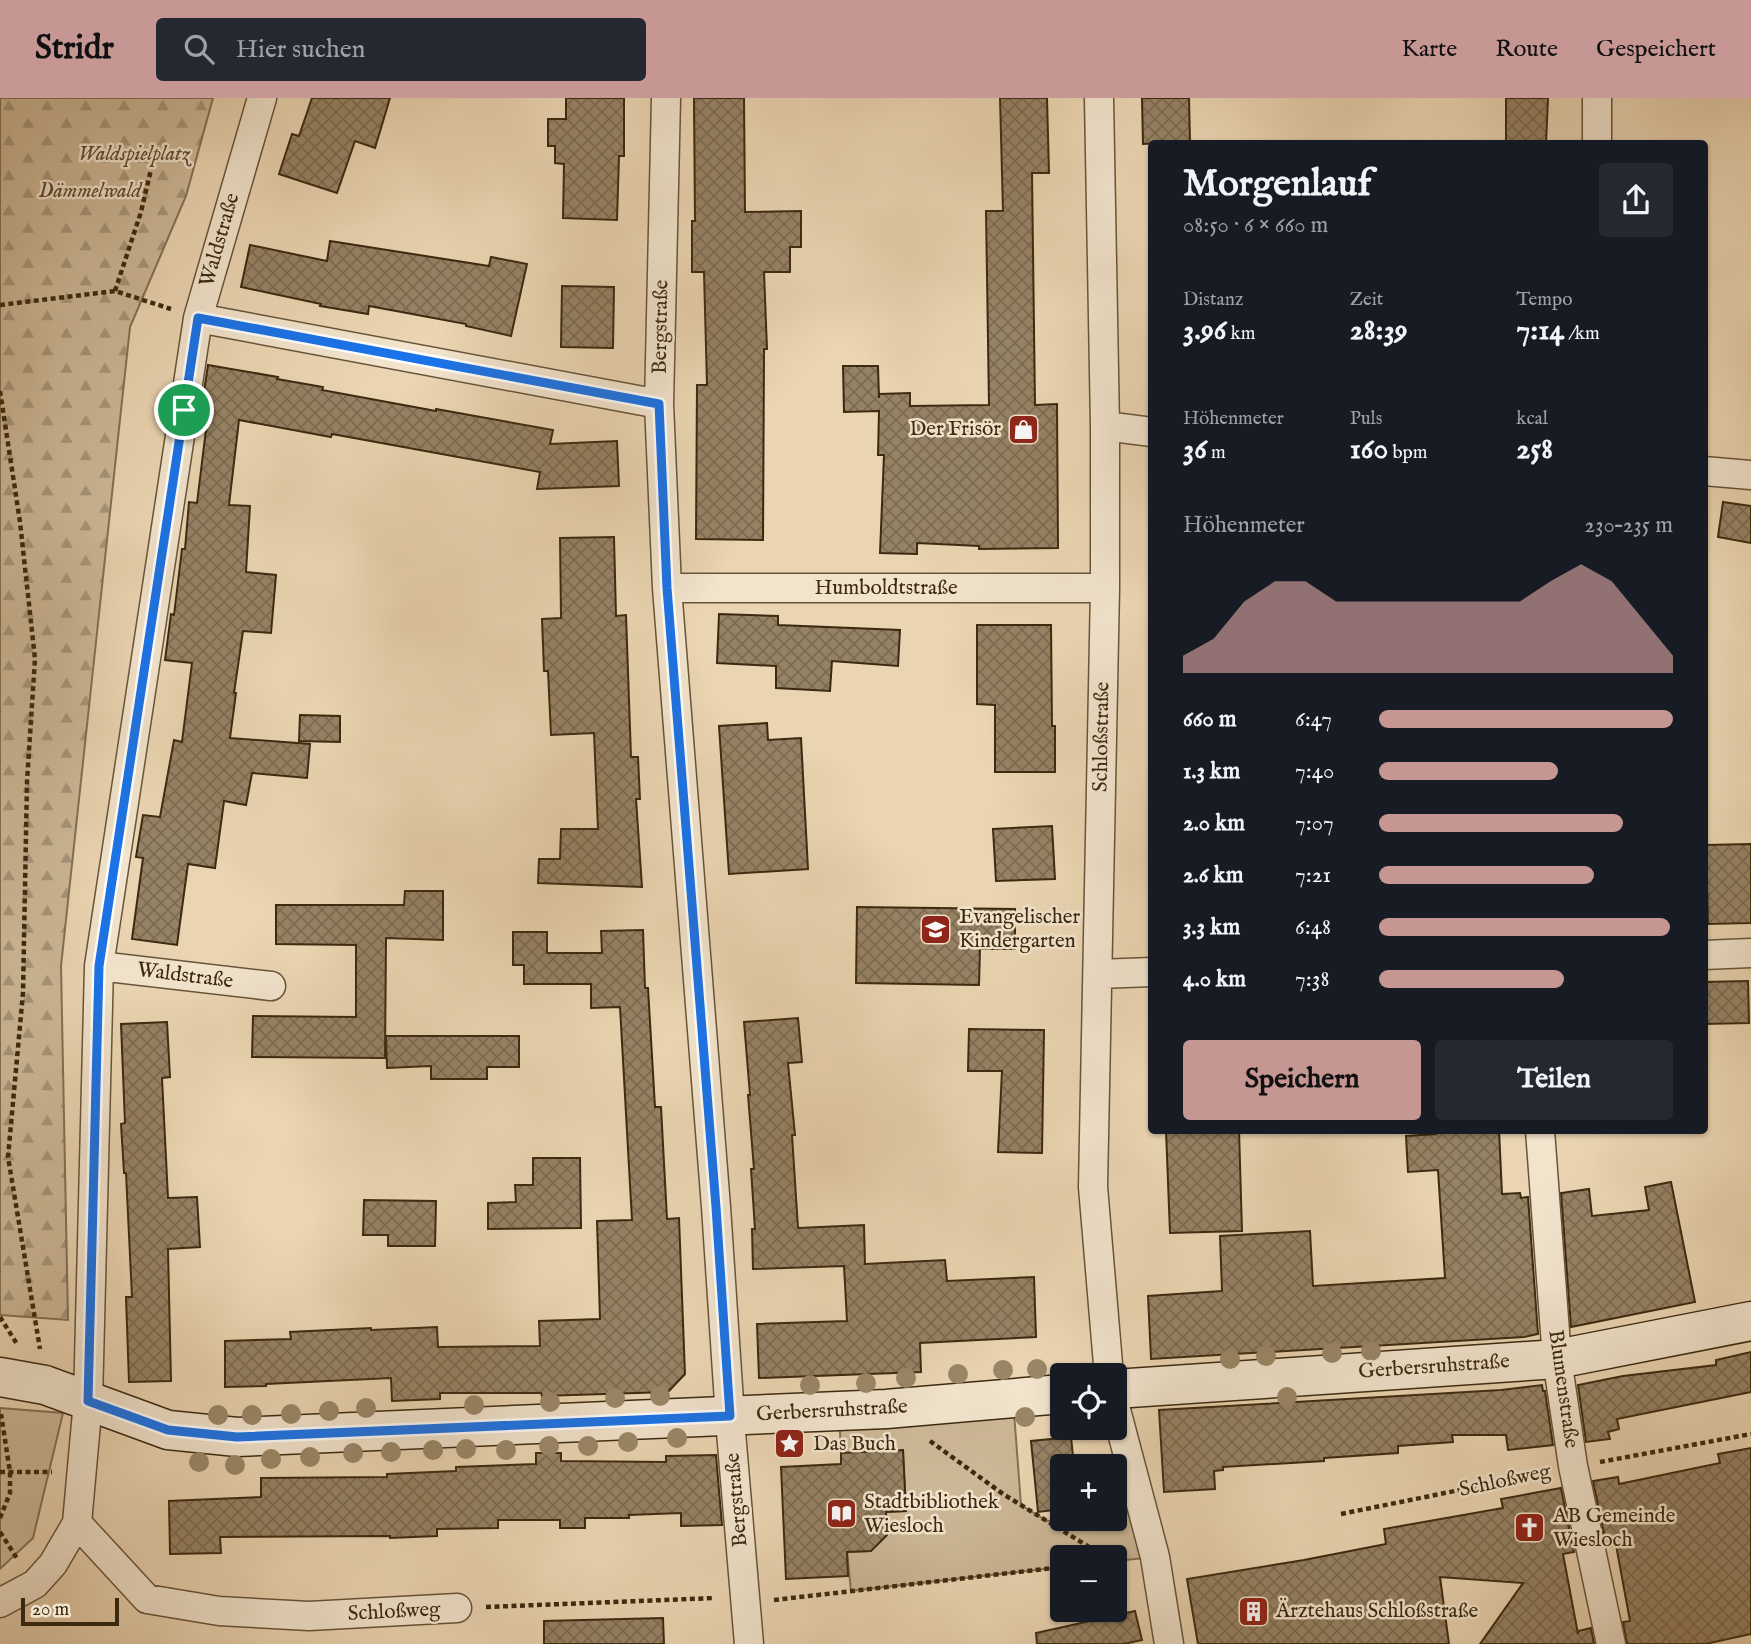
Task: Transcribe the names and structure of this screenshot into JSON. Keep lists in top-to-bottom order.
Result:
{
  "streets": {
    "street": [
      "Waldstraße",
      "Bergstraße",
      "Humboldtstraße",
      "Schloßstraße",
      "Gerbersruhstraße",
      "Blumenstraße",
      "Schloßweg"
    ]
  },
  "crossings": [
    ["Waldstraße", "Gerbersruhstraße"],
    ["Bergstraße", "Humboldtstraße"],
    ["Bergstraße", "Gerbersruhstraße"],
    ["Bergstraße", "Schloßweg"],
    ["Humboldtstraße", "Schloßstraße"],
    ["Gerbersruhstraße", "Blumenstraße"],
    ["Blumenstraße", "Schloßweg"]
  ],
  "parks": ["Waldspielplatz", "Dämmelwald"],
  "places": {
    "shop": ["Der Frisör"],
    "school or university": ["Evangelischer Kindergarten"],
    "place": ["Das Buch"],
    "library": ["Stadtbibliothek Wiesloch"],
    "church": ["AB Gemeinde Wiesloch"],
    "building": ["Ärztehaus Schloßstraße"]
  },
  "scale_bar": "20 m",
  "page": {
    "header": "Stridr",
    "search": "Hier suchen",
    "nav": ["Karte", "Route", "Gespeichert"],
    "heading": ["Morgenlauf", "08:50 · 6 × 660 m"],
    "stats": [
      ["Distanz", "3.96 km"],
      ["Zeit", "28:39"],
      ["Tempo", "7:14 /km"],
      ["Höhenmeter", "36 m"],
      ["Puls", "160 bpm"],
      ["kcal", "258"]
    ],
    "chart": ["Höhenmeter", "230–235 m"],
    "list": [
      {
        "name": "660 m",
        "note": "6:47"
      },
      {
        "name": "1.3 km",
        "note": "7:40"
      },
      {
        "name": "2.0 km",
        "note": "7:07"
      },
      {
        "name": "2.6 km",
        "note": "7:21"
      },
      {
        "name": "3.3 km",
        "note": "6:48"
      },
      {
        "name": "4.0 km",
        "note": "7:38"
      }
    ],
    "buttons": ["Speichern", "Teilen"],
    "map_buttons": ["+", "−"],
    "scale": "20 m"
  }
}
